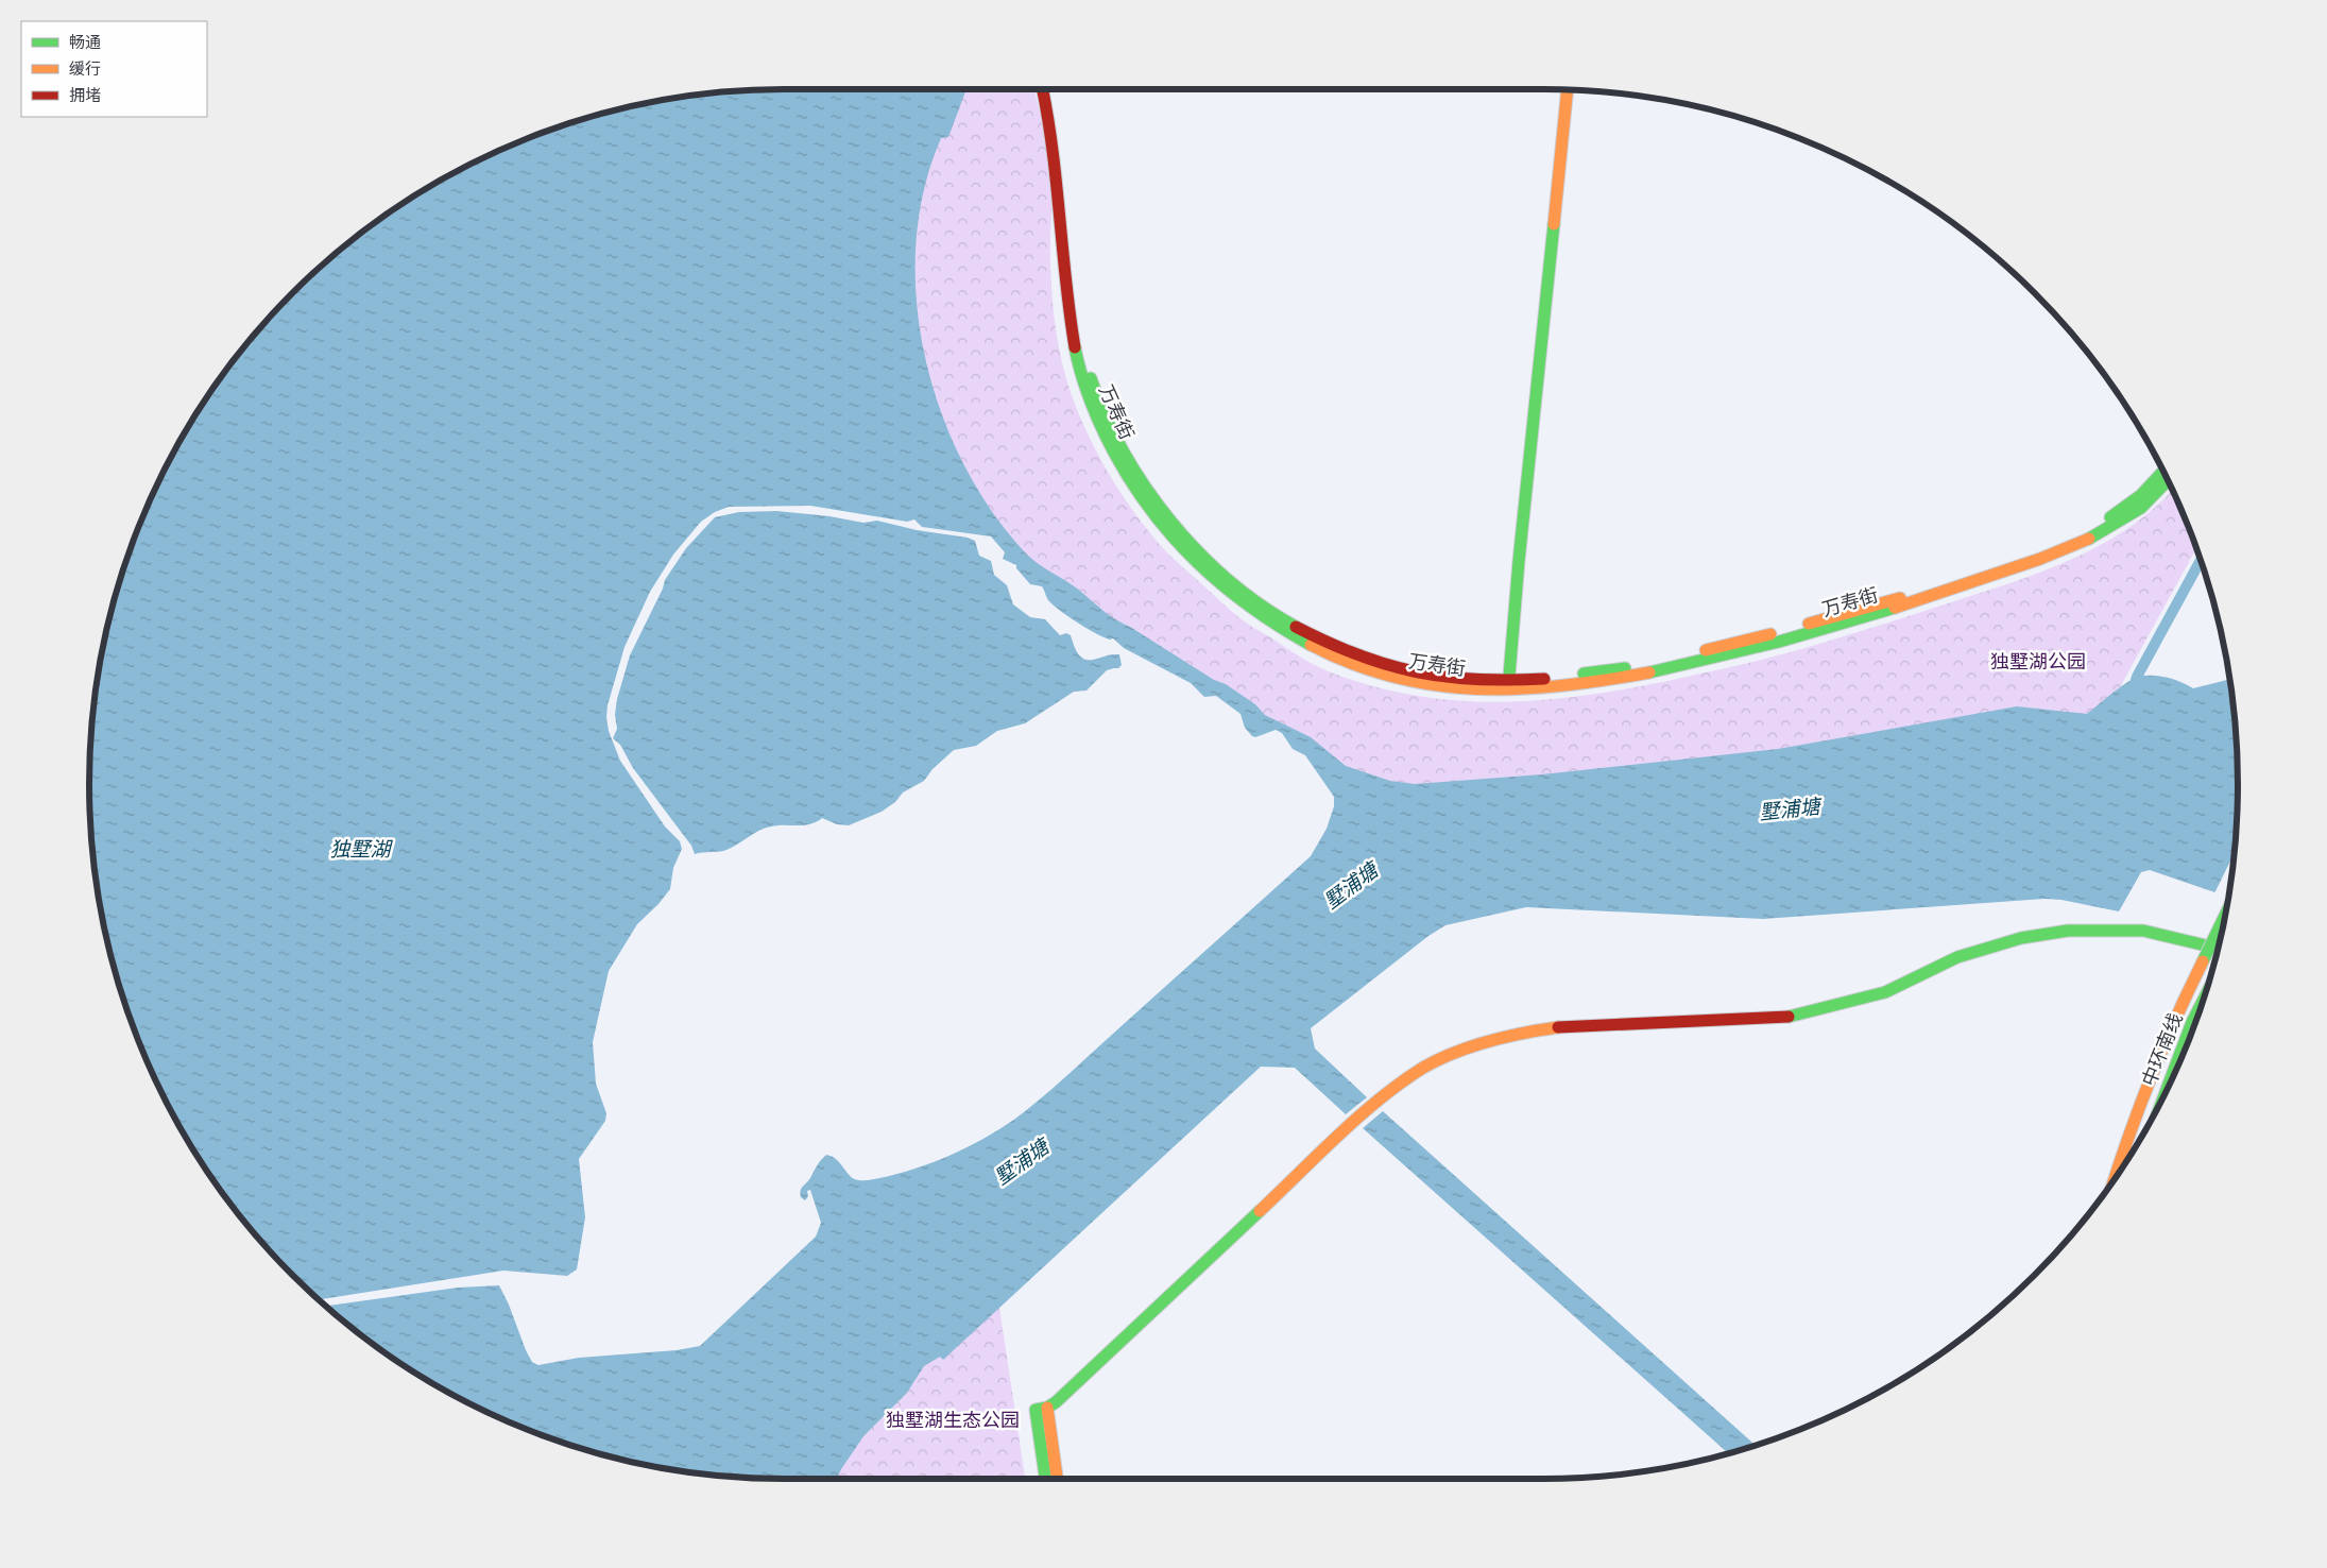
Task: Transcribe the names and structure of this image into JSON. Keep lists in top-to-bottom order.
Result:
{
  "streets": {
    "main road": ["万寿街", "中环南线"]
  },
  "water": ["墅浦塘", "独墅湖"],
  "parks": ["独墅湖公园", "独墅湖生态公园"],
  "legend": ["畅通", "缓行", "拥堵"]
}
